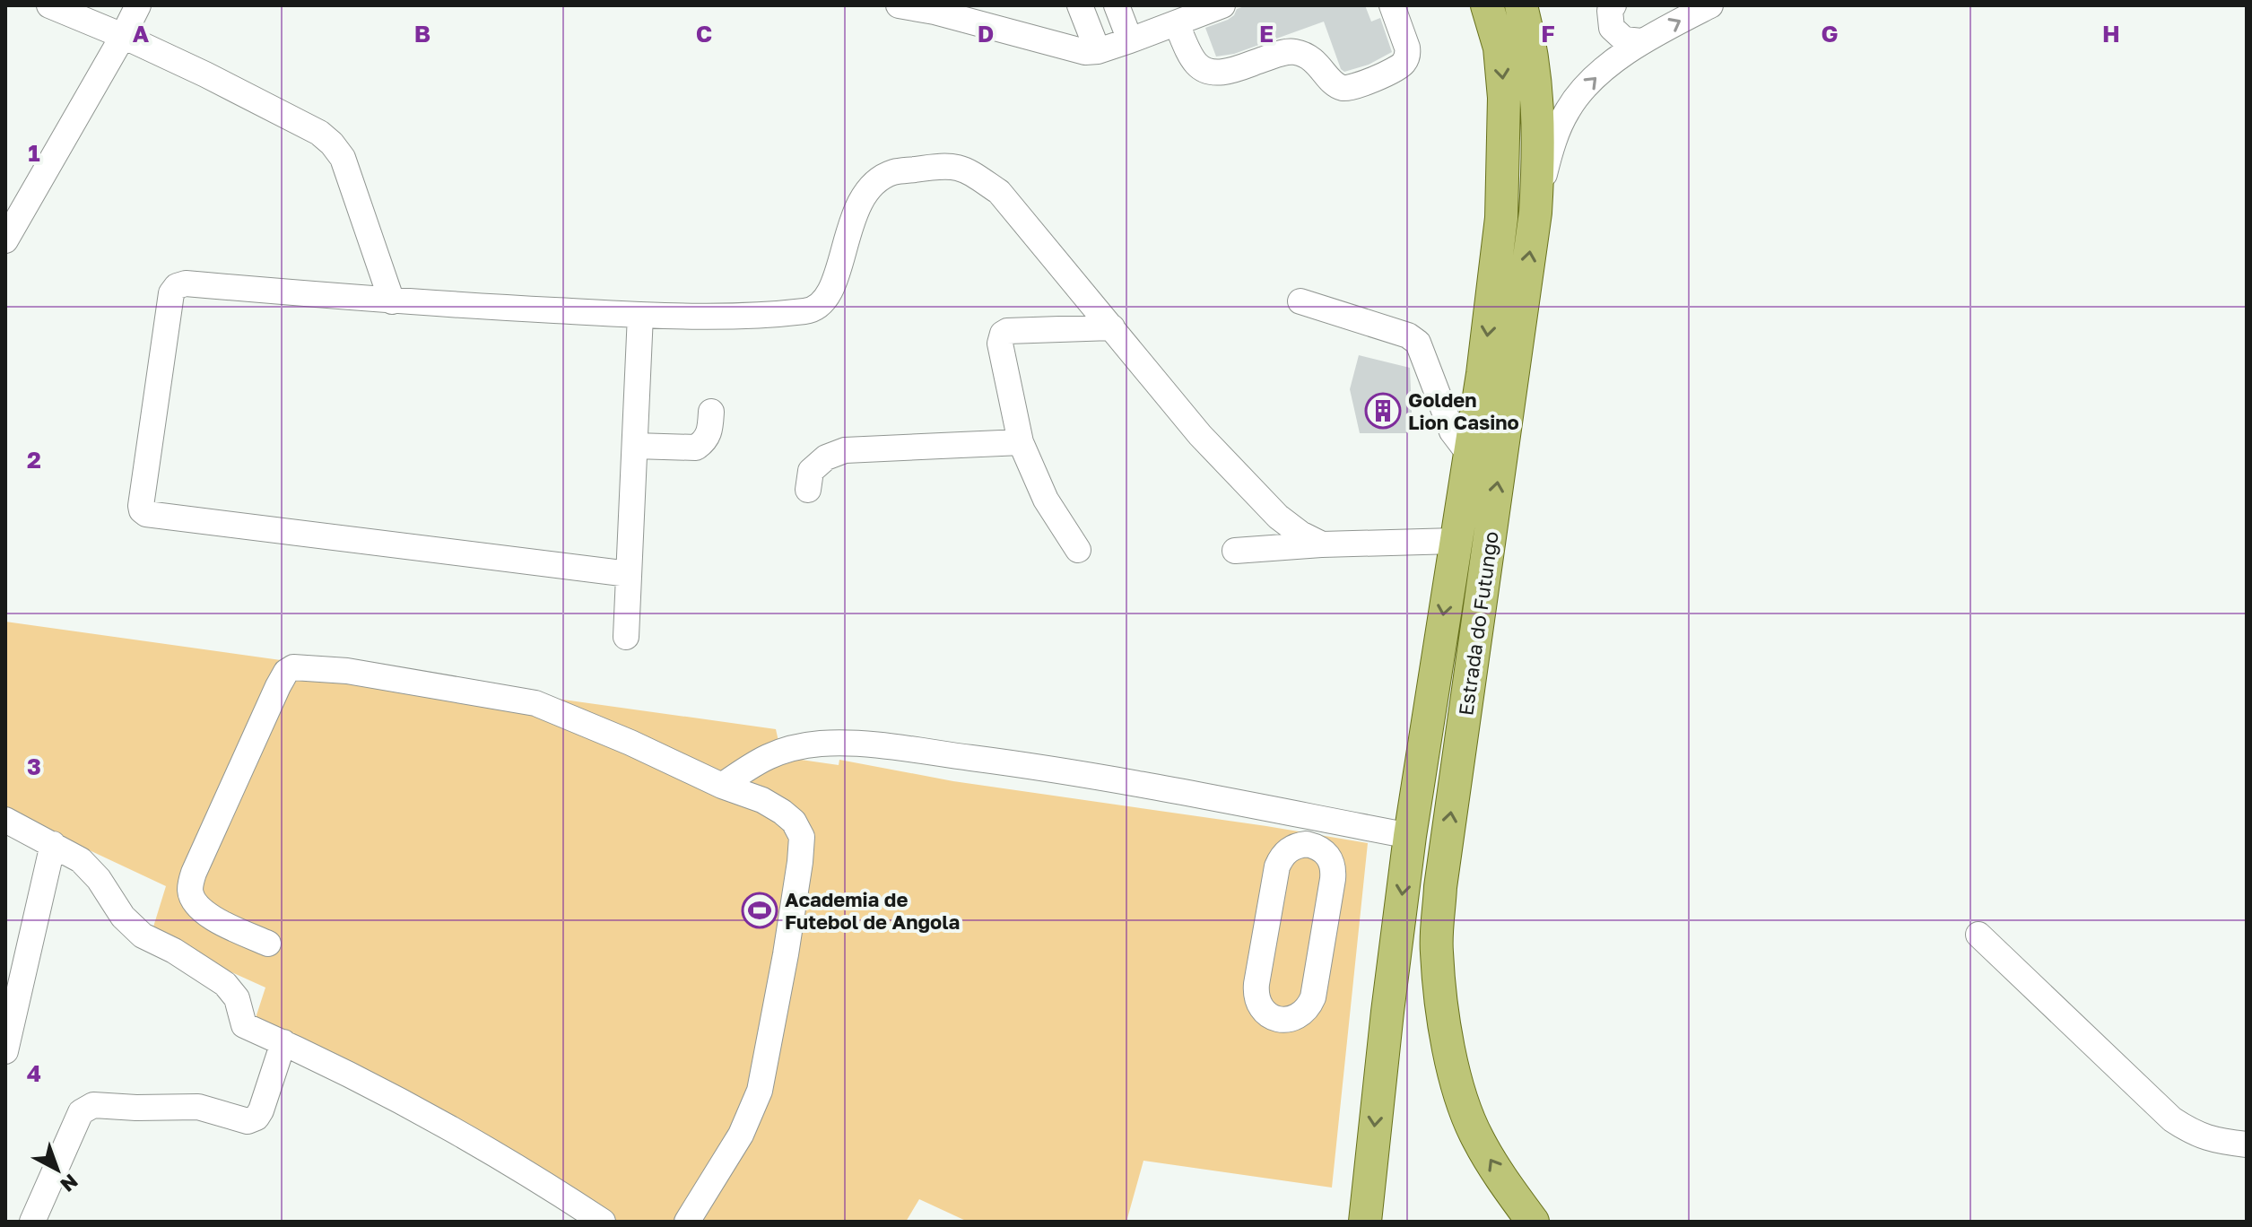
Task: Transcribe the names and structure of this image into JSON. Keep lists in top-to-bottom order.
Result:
{
  "streets": {
    "main road": ["Estrada do Futungo"]
  },
  "places": {
    "building": ["Golden Lion Casino"],
    "sports": ["Academia de Futebol de Angola"]
  },
  "north": "bottom right",
  "grid": {
    "columns": [
      "A",
      "B",
      "C",
      "D",
      "E",
      "F",
      "G",
      "H"
    ],
    "rows": [
      "1",
      "2",
      "3",
      "4"
    ]
  }
}
